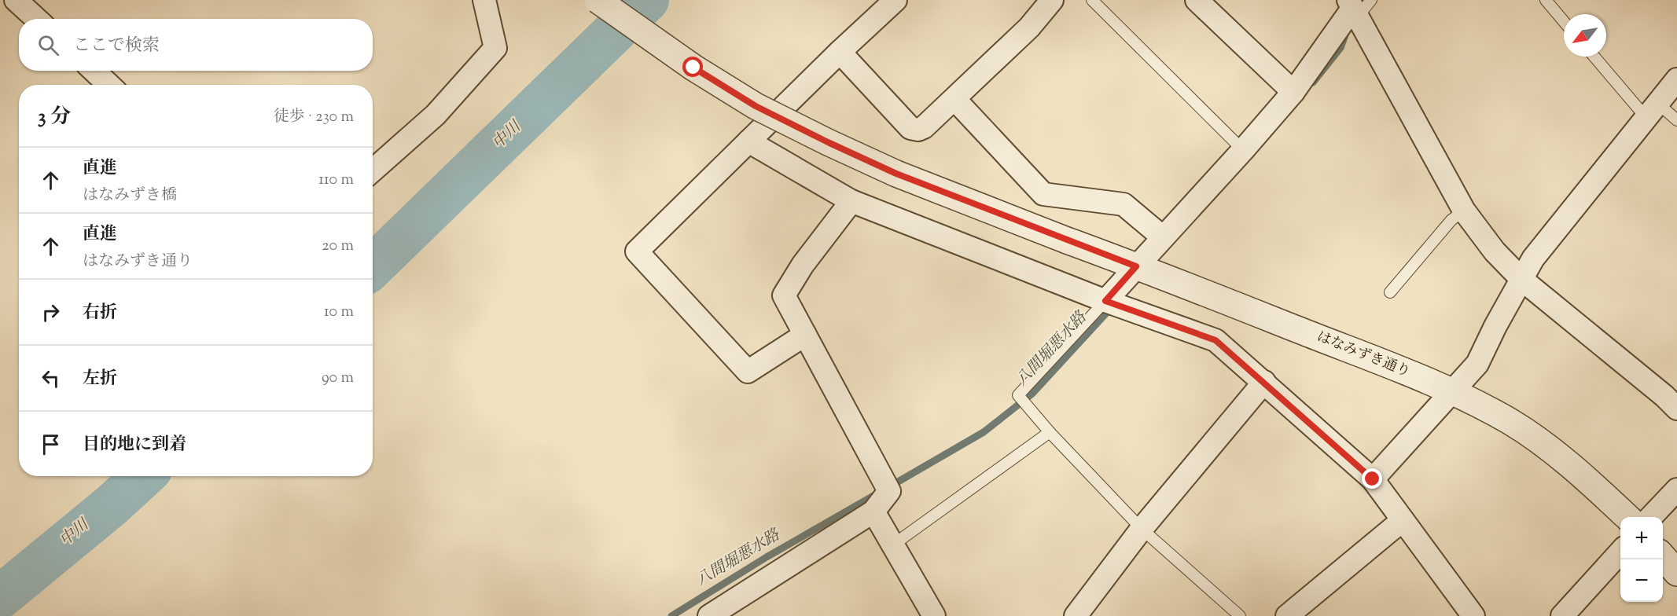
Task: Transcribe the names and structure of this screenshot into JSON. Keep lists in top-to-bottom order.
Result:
{
  "streets": {
    "street": ["はなみずき通り"]
  },
  "water": ["中川", "八間堀悪水路"],
  "north": "bottom left",
  "page": {
    "search": "ここで検索",
    "heading": ["3 分", "徒歩 · 230 m"],
    "list": [
      ["直進", "はなみずき橋", "110 m"],
      ["直進", "はなみずき通り", "20 m"],
      ["右折", "10 m"],
      ["左折", "90 m"],
      "目的地に到着"
    ],
    "map_buttons": ["+", "−"]
  }
}
